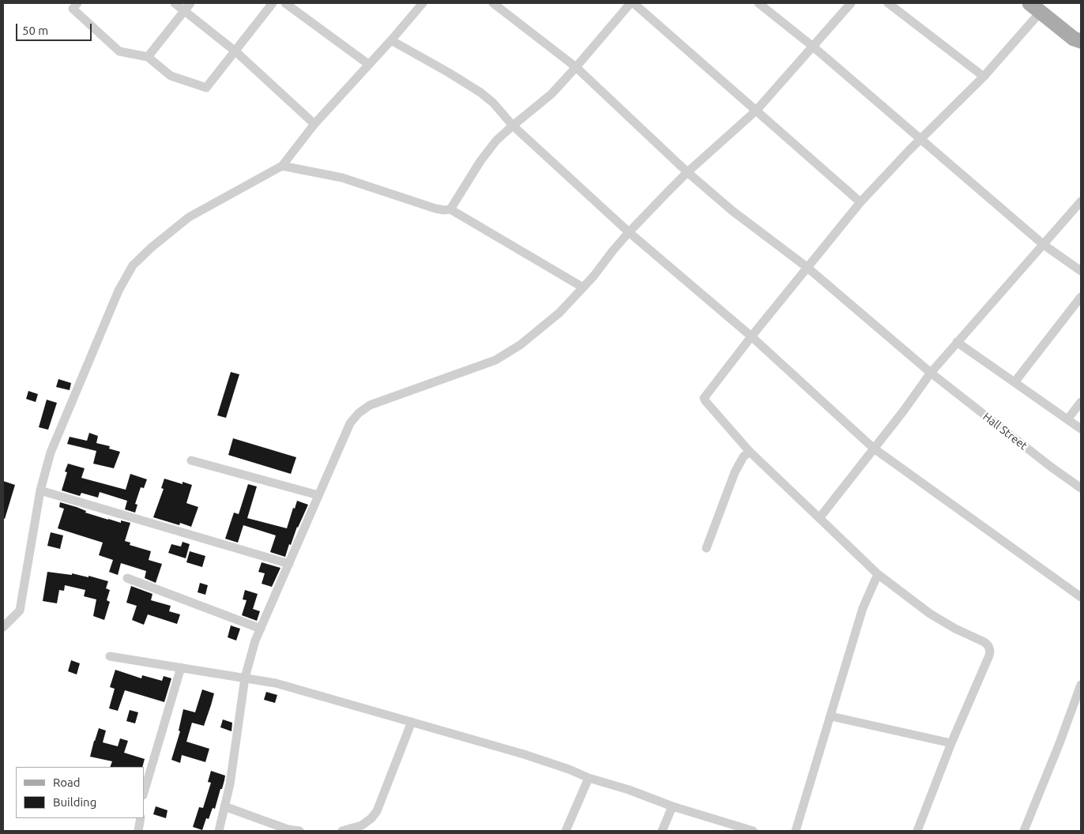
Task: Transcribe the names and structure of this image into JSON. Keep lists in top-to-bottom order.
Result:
{
  "streets": {
    "street": ["Hall Street"]
  },
  "legend": ["Road", "Building"],
  "scale_bar": "50 m"
}
